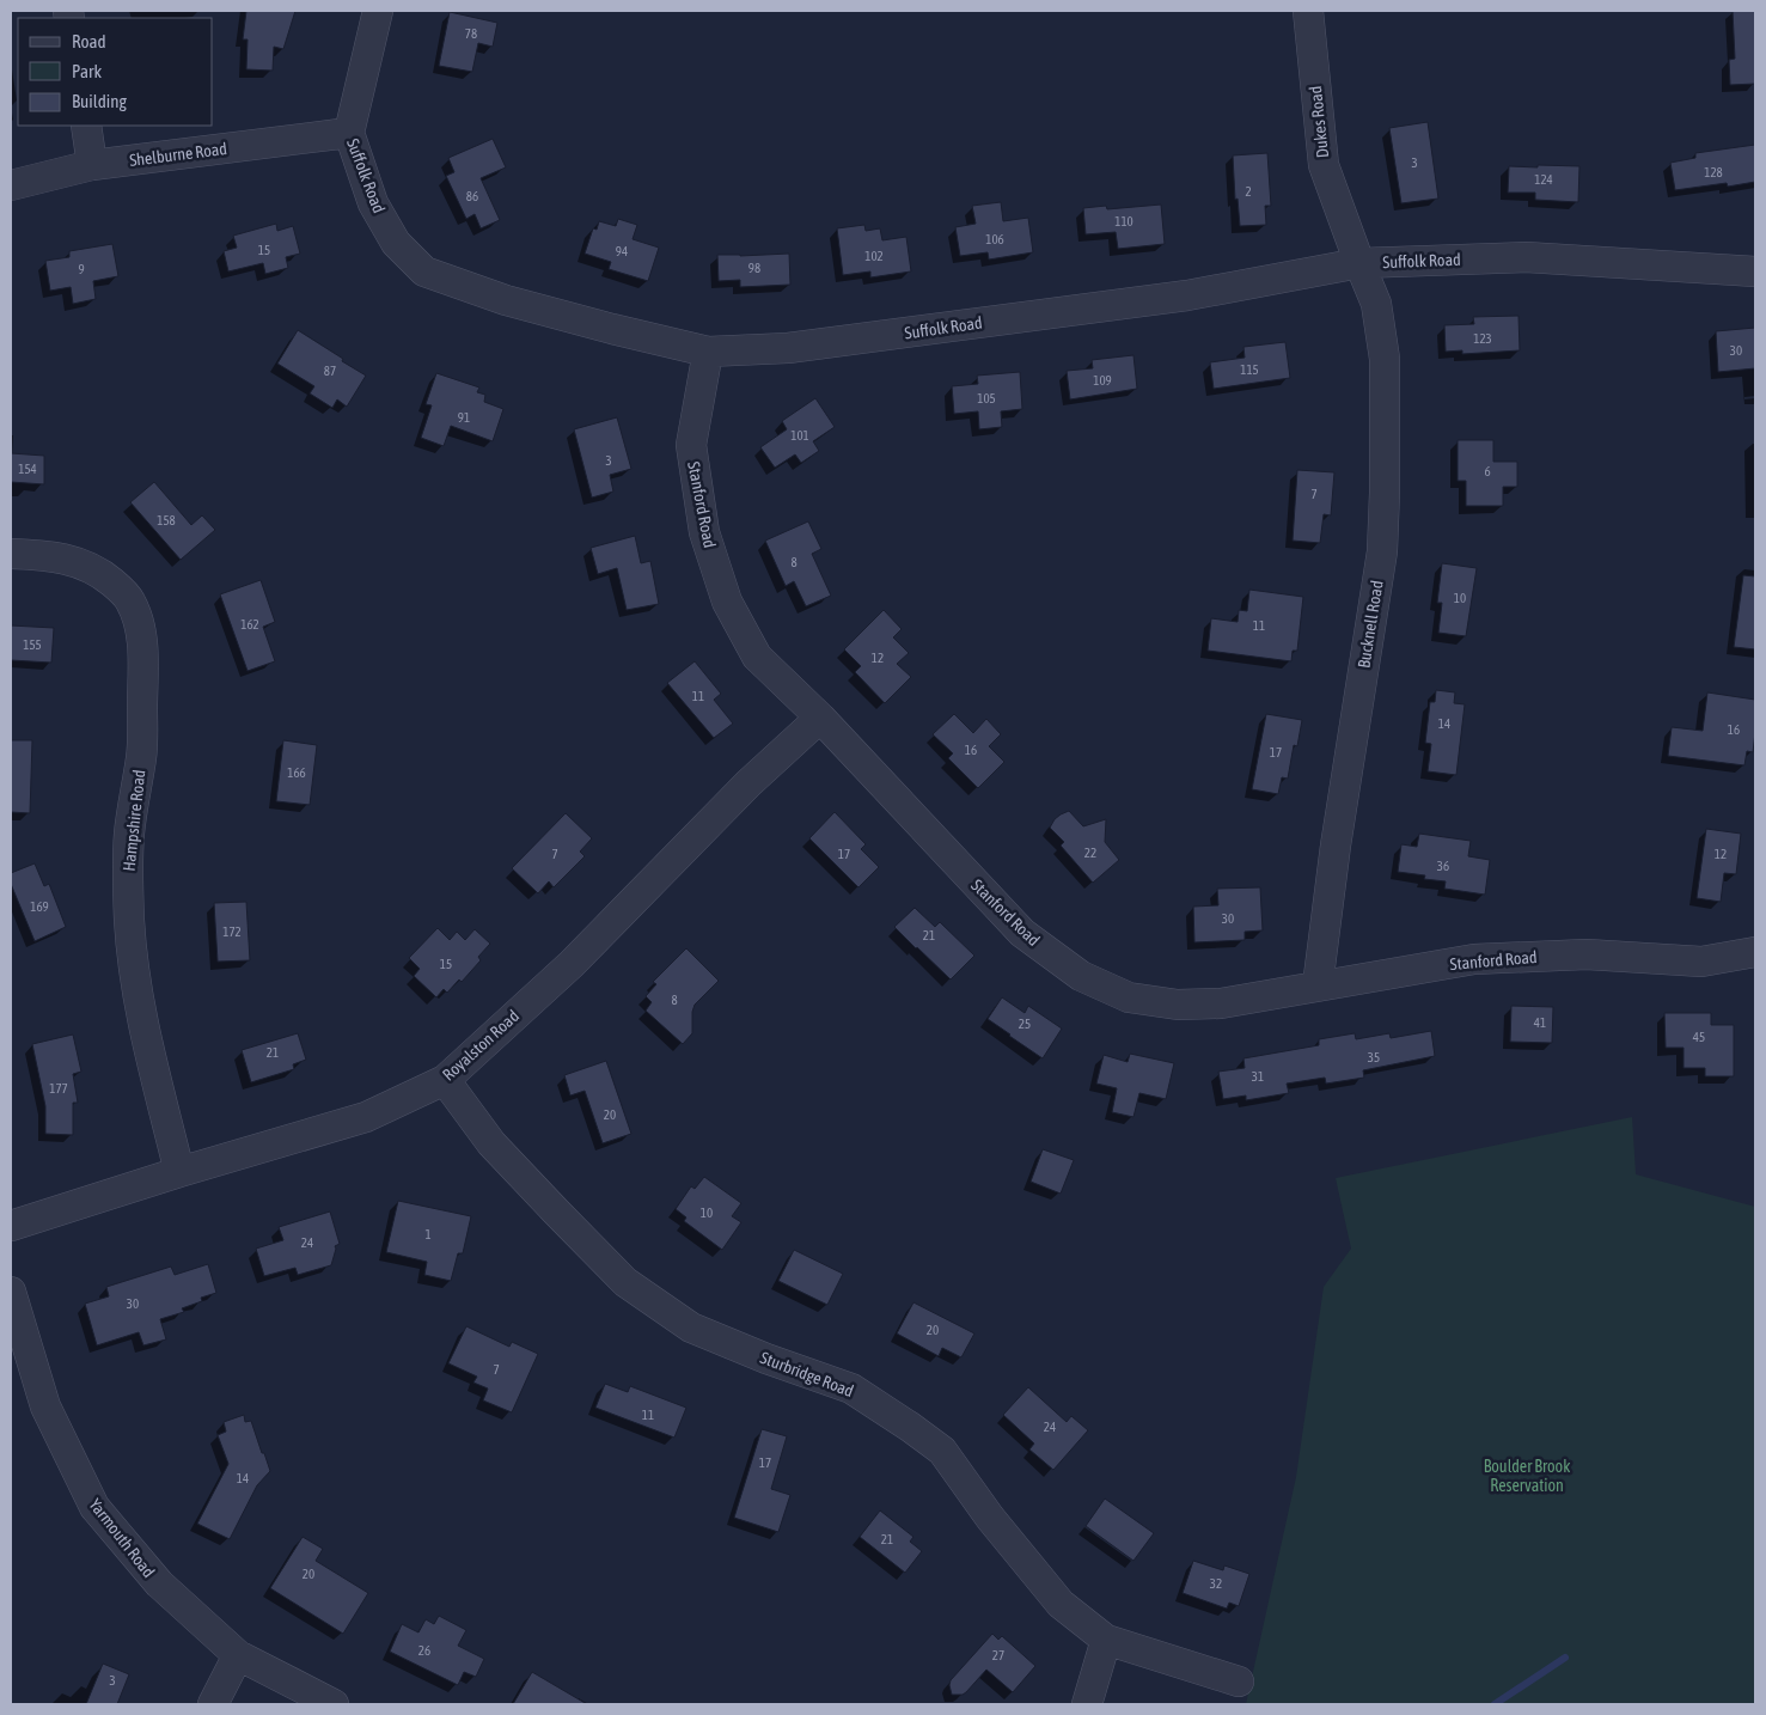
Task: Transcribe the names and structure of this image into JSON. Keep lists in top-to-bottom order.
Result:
{
  "streets": {
    "street": [
      "Dukes Road",
      "Shelburne Road",
      "Suffolk Road",
      "Stanford Road",
      "Bucknell Road",
      "Hampshire Road",
      "Royalston Road",
      "Sturbridge Road",
      "Yarmouth Road"
    ]
  },
  "crossings": [
    ["Dukes Road", "Suffolk Road"],
    ["Dukes Road", "Bucknell Road"],
    ["Shelburne Road", "Suffolk Road"],
    ["Suffolk Road", "Stanford Road"],
    ["Suffolk Road", "Bucknell Road"],
    ["Stanford Road", "Bucknell Road"],
    ["Stanford Road", "Royalston Road"],
    ["Hampshire Road", "Royalston Road"],
    ["Royalston Road", "Sturbridge Road"]
  ],
  "parks": ["Boulder Brook Reservation"],
  "house_numbers": [
    "78",
    "3",
    "128",
    "124",
    "2",
    "86",
    "110",
    "106",
    "15",
    "94",
    "102",
    "98",
    "9",
    "123",
    "30",
    "115",
    "87",
    "109",
    "105",
    "91",
    "101",
    "3",
    "154",
    "6",
    "7",
    "158",
    "8",
    "10",
    "162",
    "11",
    "155",
    "12",
    "11",
    "14",
    "16",
    "16",
    "17",
    "166",
    "22",
    "7",
    "17",
    "12",
    "36",
    "169",
    "30",
    "172",
    "21",
    "15",
    "8",
    "41",
    "25",
    "45",
    "21",
    "35",
    "31",
    "177",
    "20",
    "10",
    "1",
    "24",
    "30",
    "20",
    "7",
    "11",
    "24",
    "17",
    "14",
    "21",
    "20",
    "32",
    "26",
    "27",
    "3"
  ],
  "legend": ["Road", "Park", "Building"]
}
